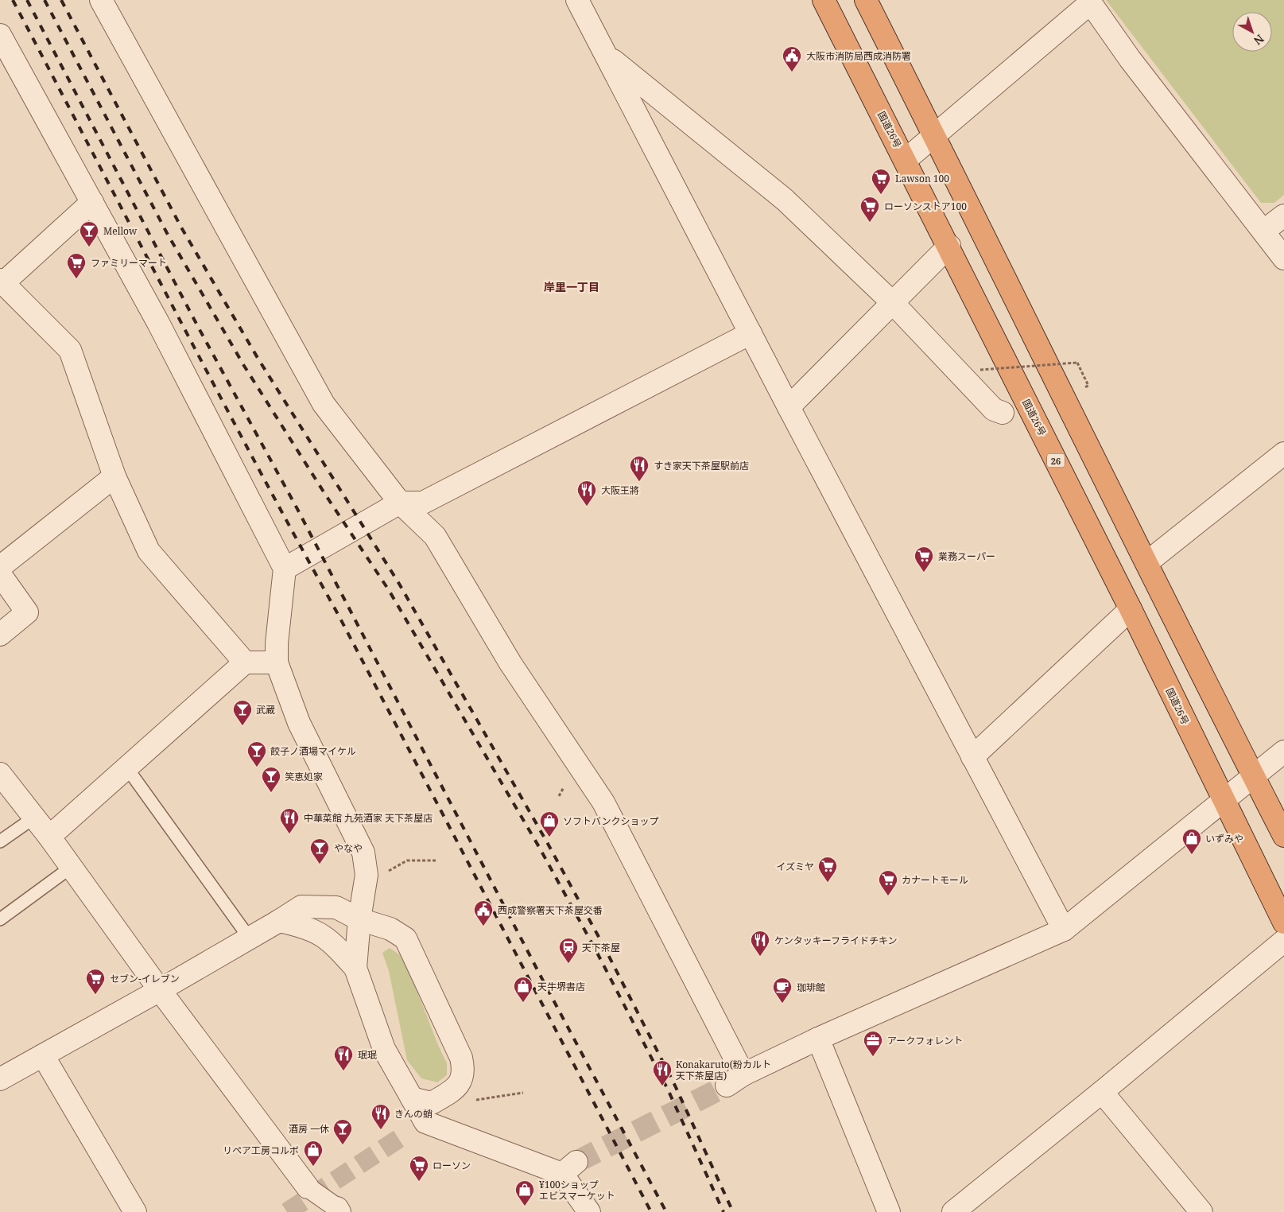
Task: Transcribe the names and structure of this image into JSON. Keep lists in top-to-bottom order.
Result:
{
  "streets": {
    "highway": ["国道26号", "26"]
  },
  "districts": ["岸里一丁目"],
  "places": {
    "public building": ["大阪市消防局西成消防署", "西成警察署天下茶屋交番"],
    "supermarket": [
      "Lawson 100",
      "ローソンストア100",
      "ファミリーマート",
      "業務スーパー",
      "イズミヤ",
      "カナートモール",
      "セブン-イレブン",
      "ローソン"
    ],
    "bar": [
      "Mellow",
      "武蔵",
      "餃子ノ酒場マイケル",
      "笑恵処家",
      "やなや",
      "酒房 一休"
    ],
    "restaurant": [
      "すき家天下茶屋駅前店",
      "大阪王將",
      "中華菜館 九苑酒家 天下茶屋店",
      "ケンタッキーフライドチキン",
      "珉珉",
      "Konakaruto(粉カルト 天下茶屋店)",
      "きんの蛸"
    ],
    "shop": [
      "ソフトバンクショップ",
      "いずみや",
      "天牛堺書店",
      "リペア工房コルボ",
      "¥100ショップ エビスマーケット"
    ],
    "station": ["天下茶屋"],
    "cafe": ["珈琲館"],
    "office": ["アークフォレント"]
  },
  "north": "bottom right"
}
